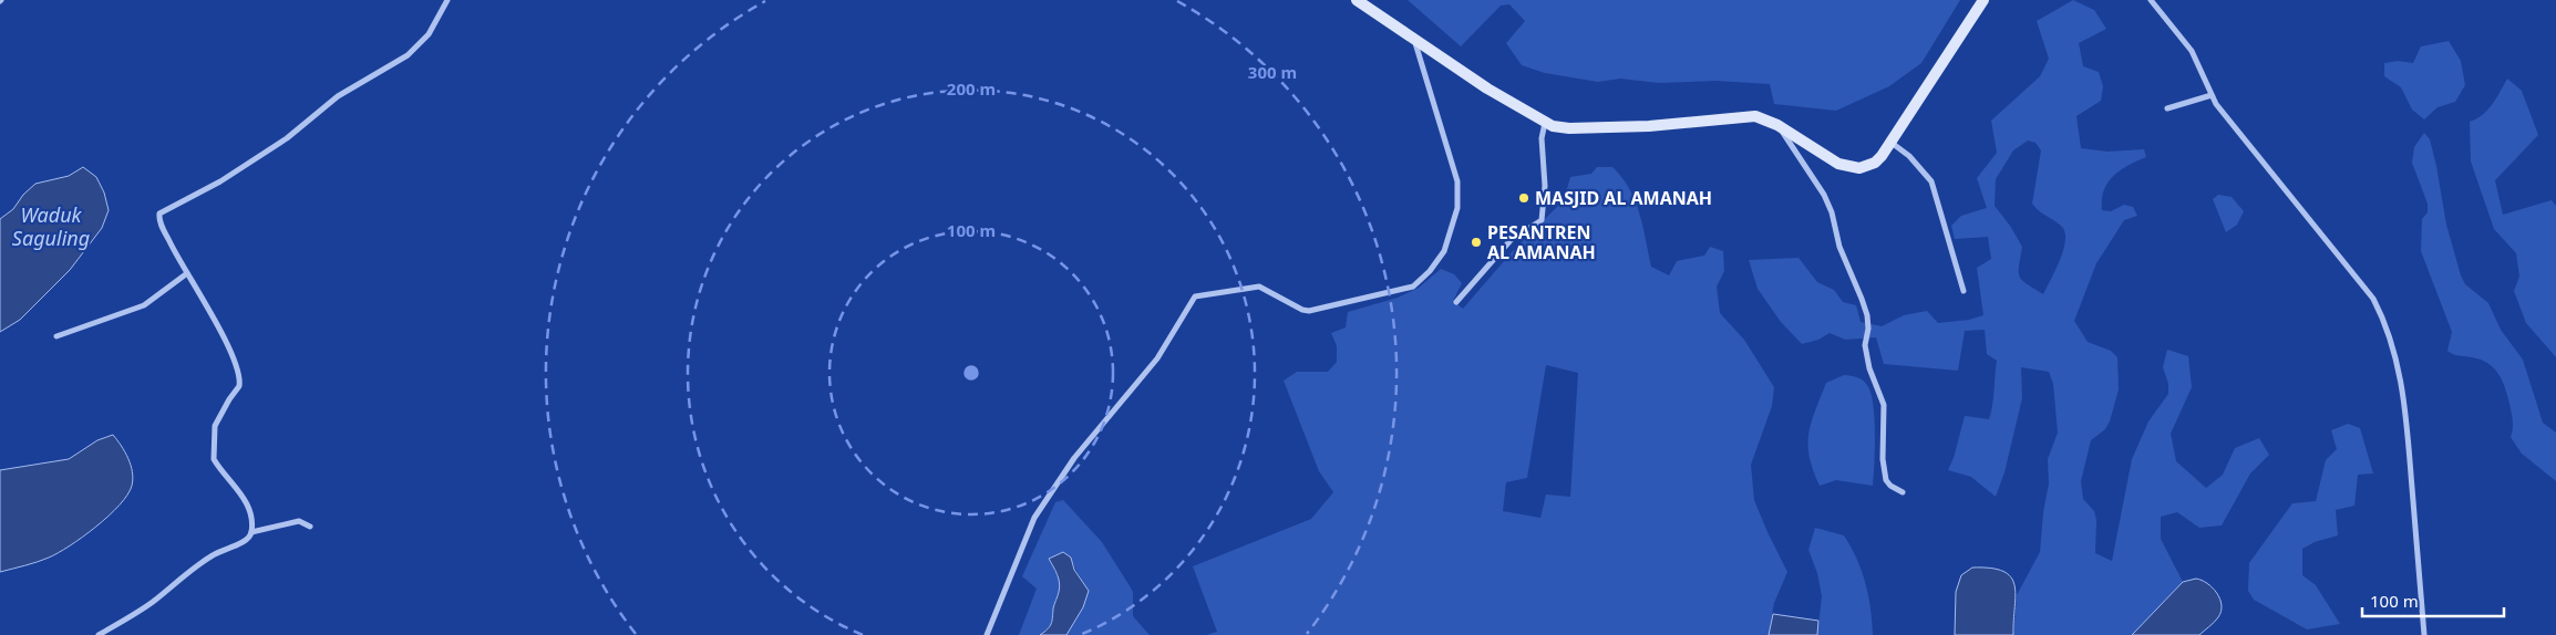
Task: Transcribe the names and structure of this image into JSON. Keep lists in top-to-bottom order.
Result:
{
  "water": ["Waduk Saguling"],
  "places": ["MASJID AL AMANAH", "PESANTREN AL AMANAH"],
  "scale_bar": "100 m",
  "rings": ["300 m", "200 m", "100 m"]
}
